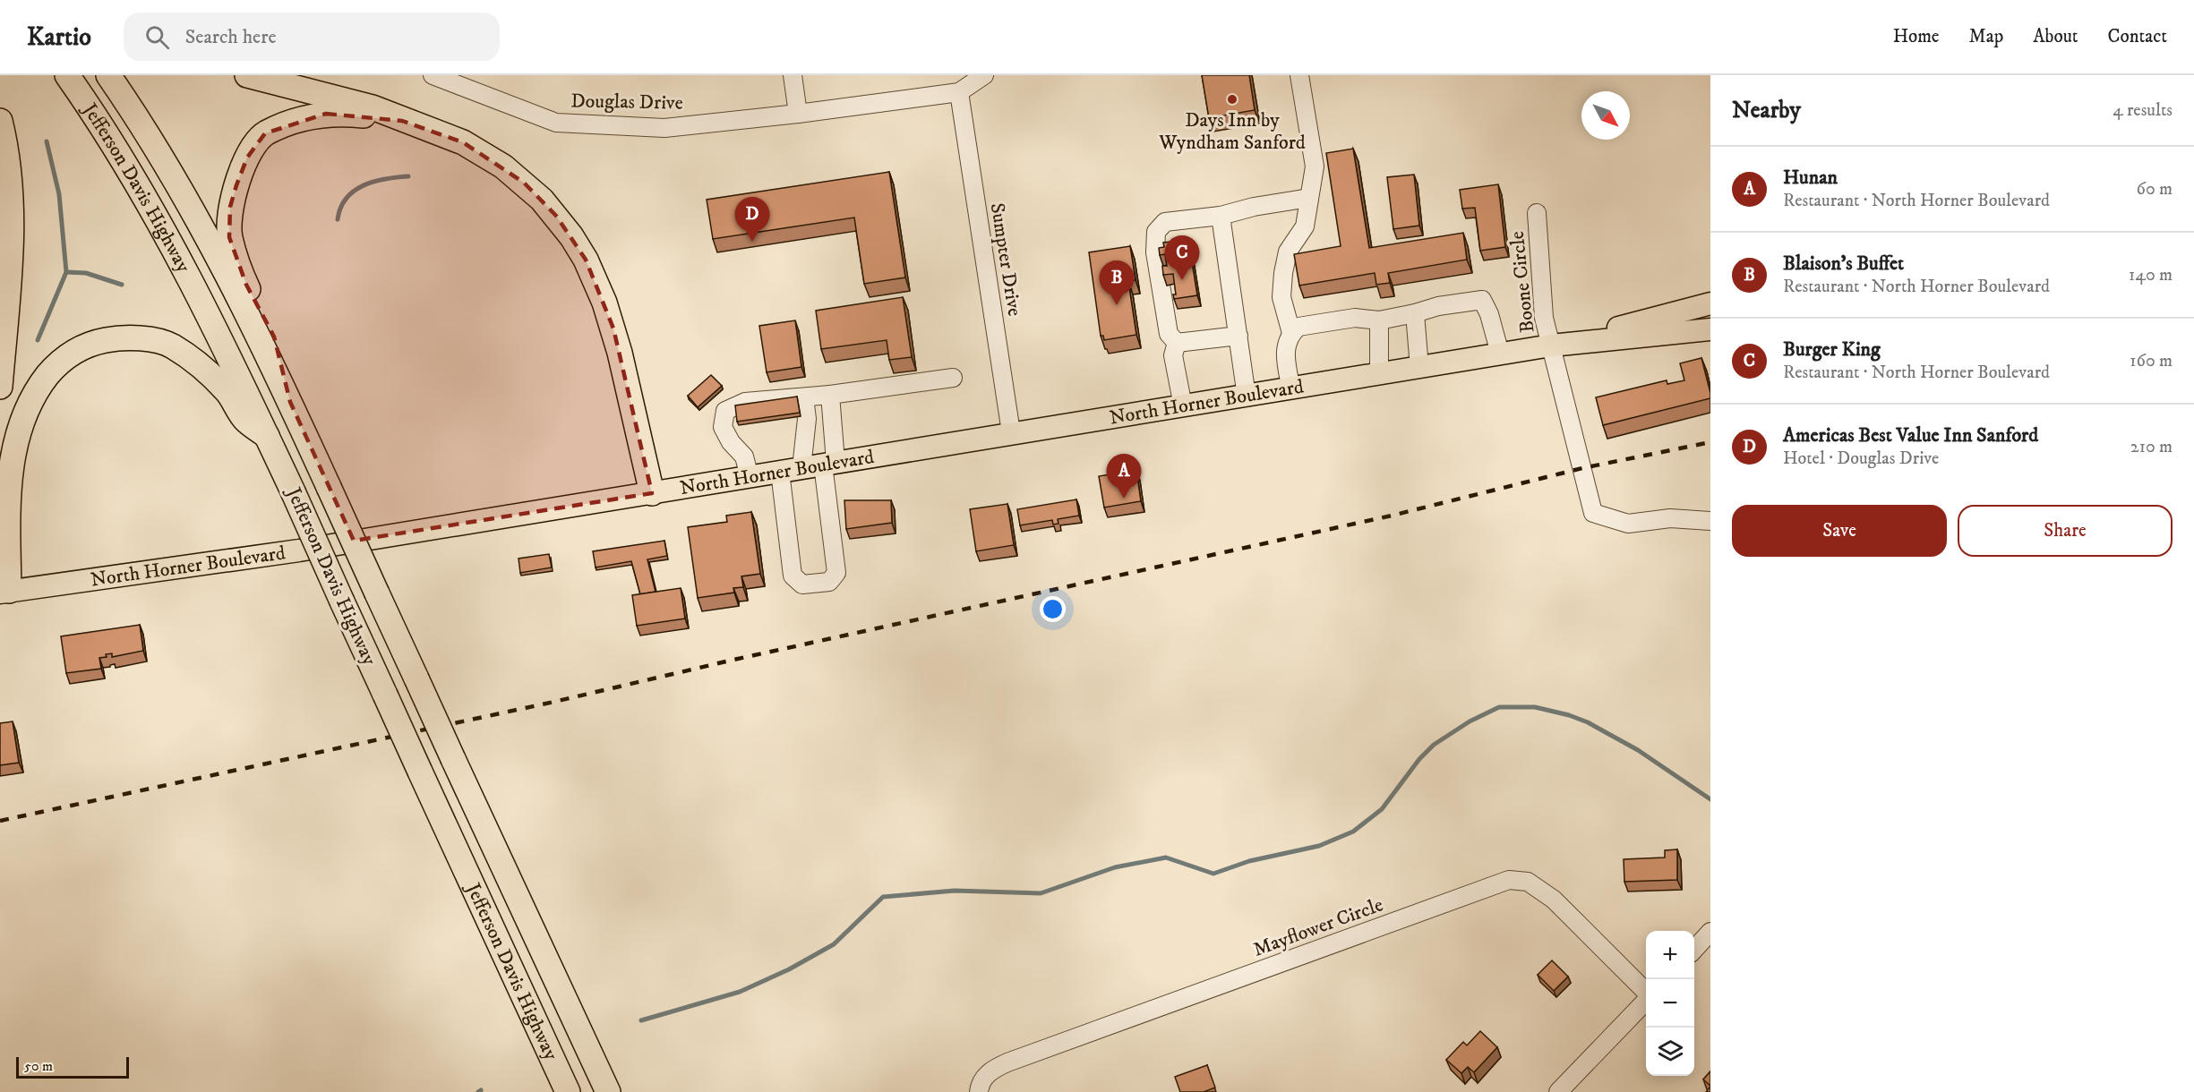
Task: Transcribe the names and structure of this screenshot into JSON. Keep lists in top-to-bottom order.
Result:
{
  "streets": {
    "highway": ["Jefferson Davis Highway"],
    "main road": ["North Horner Boulevard"],
    "street": [
      "Douglas Drive",
      "Sumpter Drive",
      "Boone Circle",
      "Mayflower Circle"
    ]
  },
  "crossings": [
    ["Douglas Drive", "Sumpter Drive"],
    ["Sumpter Drive", "North Horner Boulevard"],
    ["Boone Circle", "North Horner Boulevard"]
  ],
  "places": ["Days Inn by Wyndham Sanford"],
  "scale_bar": "50 m",
  "north": "bottom right",
  "page": {
    "header": "Kartio",
    "search": "Search here",
    "nav": [
      "Home",
      "Map",
      "About",
      "Contact"
    ],
    "heading": ["Nearby", "4 results"],
    "list": [
      {
        "mark": "A",
        "name": "Hunan",
        "note": "Restaurant · North Horner Boulevard",
        "value": "60 m"
      },
      {
        "mark": "B",
        "name": "Blaison’s Buffet",
        "note": "Restaurant · North Horner Boulevard",
        "value": "140 m"
      },
      {
        "mark": "C",
        "name": "Burger King",
        "note": "Restaurant · North Horner Boulevard",
        "value": "160 m"
      },
      {
        "mark": "D",
        "name": "Americas Best Value Inn Sanford",
        "note": "Hotel · Douglas Drive",
        "value": "210 m"
      }
    ],
    "pins": [
      "D",
      "C",
      "B",
      "A"
    ],
    "buttons": ["Save", "Share"],
    "map_buttons": ["+", "−"],
    "scale": "50 m"
  }
}
